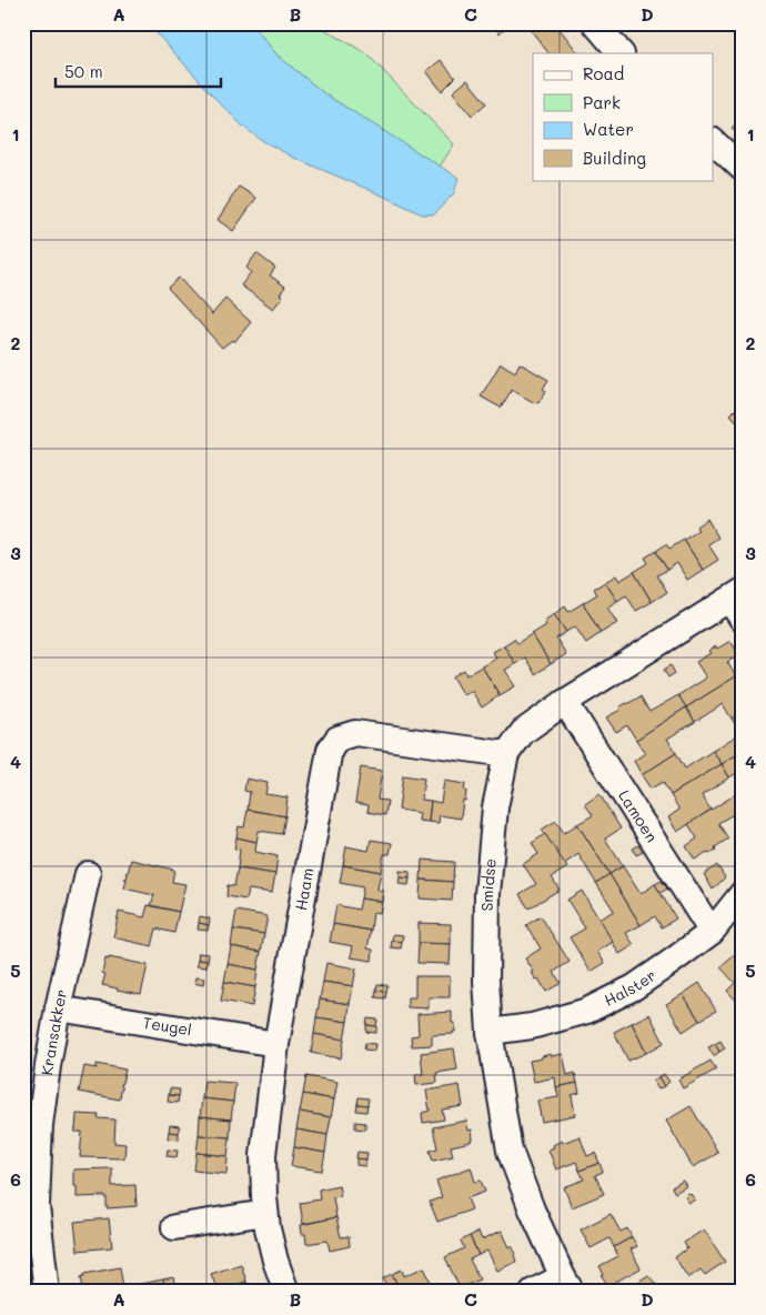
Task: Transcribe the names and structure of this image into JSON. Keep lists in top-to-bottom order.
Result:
{
  "streets": {
    "street": [
      "Lamoen",
      "Smidse",
      "Haam",
      "Halster",
      "Teugel",
      "Kransakker"
    ]
  },
  "crossings": [
    ["Lamoen", "Smidse"],
    ["Lamoen", "Halster"],
    ["Smidse", "Haam"],
    ["Smidse", "Halster"],
    ["Haam", "Teugel"],
    ["Teugel", "Kransakker"]
  ],
  "legend": [
    "Road",
    "Park",
    "Water",
    "Building"
  ],
  "scale_bar": "50 m",
  "grid": {
    "columns": [
      "A",
      "B",
      "C",
      "D"
    ],
    "rows": [
      "1",
      "2",
      "3",
      "4",
      "5",
      "6"
    ]
  }
}
